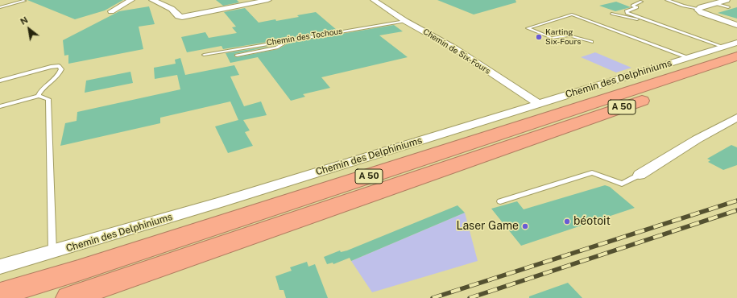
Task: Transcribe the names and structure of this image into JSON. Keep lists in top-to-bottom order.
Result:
{
  "streets": {
    "highway": ["A 50"],
    "street": ["Chemin de Six-Fours", "Chemin des Delphiniums"],
    "lane": ["Chemin des Tochous"]
  },
  "crossings": [
    ["Chemin des Tochous", "Chemin de Six-Fours"],
    ["Chemin de Six-Fours", "Chemin des Delphiniums"],
    ["Chemin des Delphiniums", "A 50"]
  ],
  "places": ["Karting Six-Fours", "béotoit", "Laser Game"],
  "north": "top left"
}
